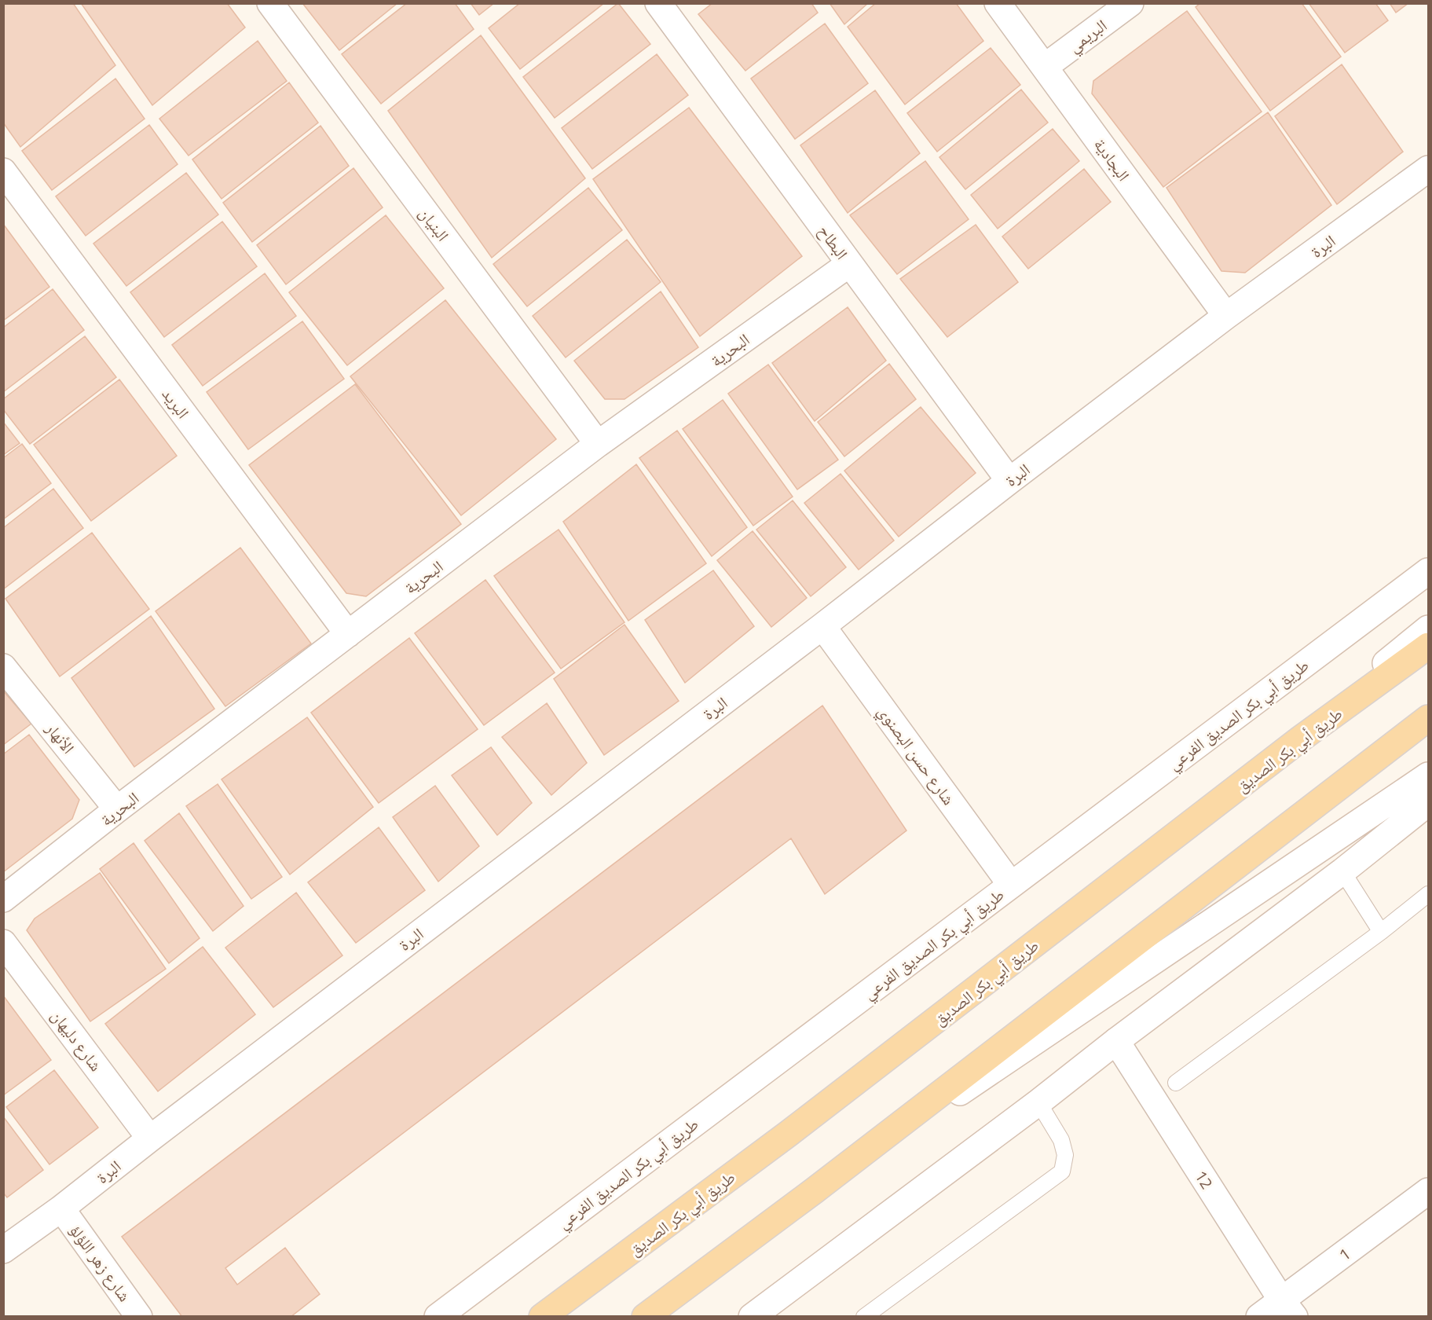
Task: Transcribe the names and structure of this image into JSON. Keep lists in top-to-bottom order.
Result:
{
  "streets": {
    "main road": ["طريق أبي بكر الصديق"],
    "street": [
      "البريمي",
      "البجادية",
      "البنيان",
      "البطاح",
      "البرة",
      "البحرية",
      "البريد",
      "طريق أبي بكر الصديق الفرعي",
      "الأنهار",
      "شارع حسن البصنوي",
      "شارع دليهان",
      "12",
      "1",
      "شارع زهر اللؤلؤ"
    ]
  },
  "crossings": [
    ["البريمي", "البجادية"],
    ["البجادية", "البرة"],
    ["البنيان", "البحرية"],
    ["البطاح", "البرة"],
    ["البطاح", "البحرية"],
    ["البرة", "شارع حسن البصنوي"],
    ["البرة", "شارع دليهان"],
    ["البرة", "شارع زهر اللؤلؤ"],
    ["البحرية", "البريد"],
    ["البحرية", "الأنهار"],
    ["طريق أبي بكر الصديق الفرعي", "شارع حسن البصنوي"],
    ["12", "1"]
  ]
}
